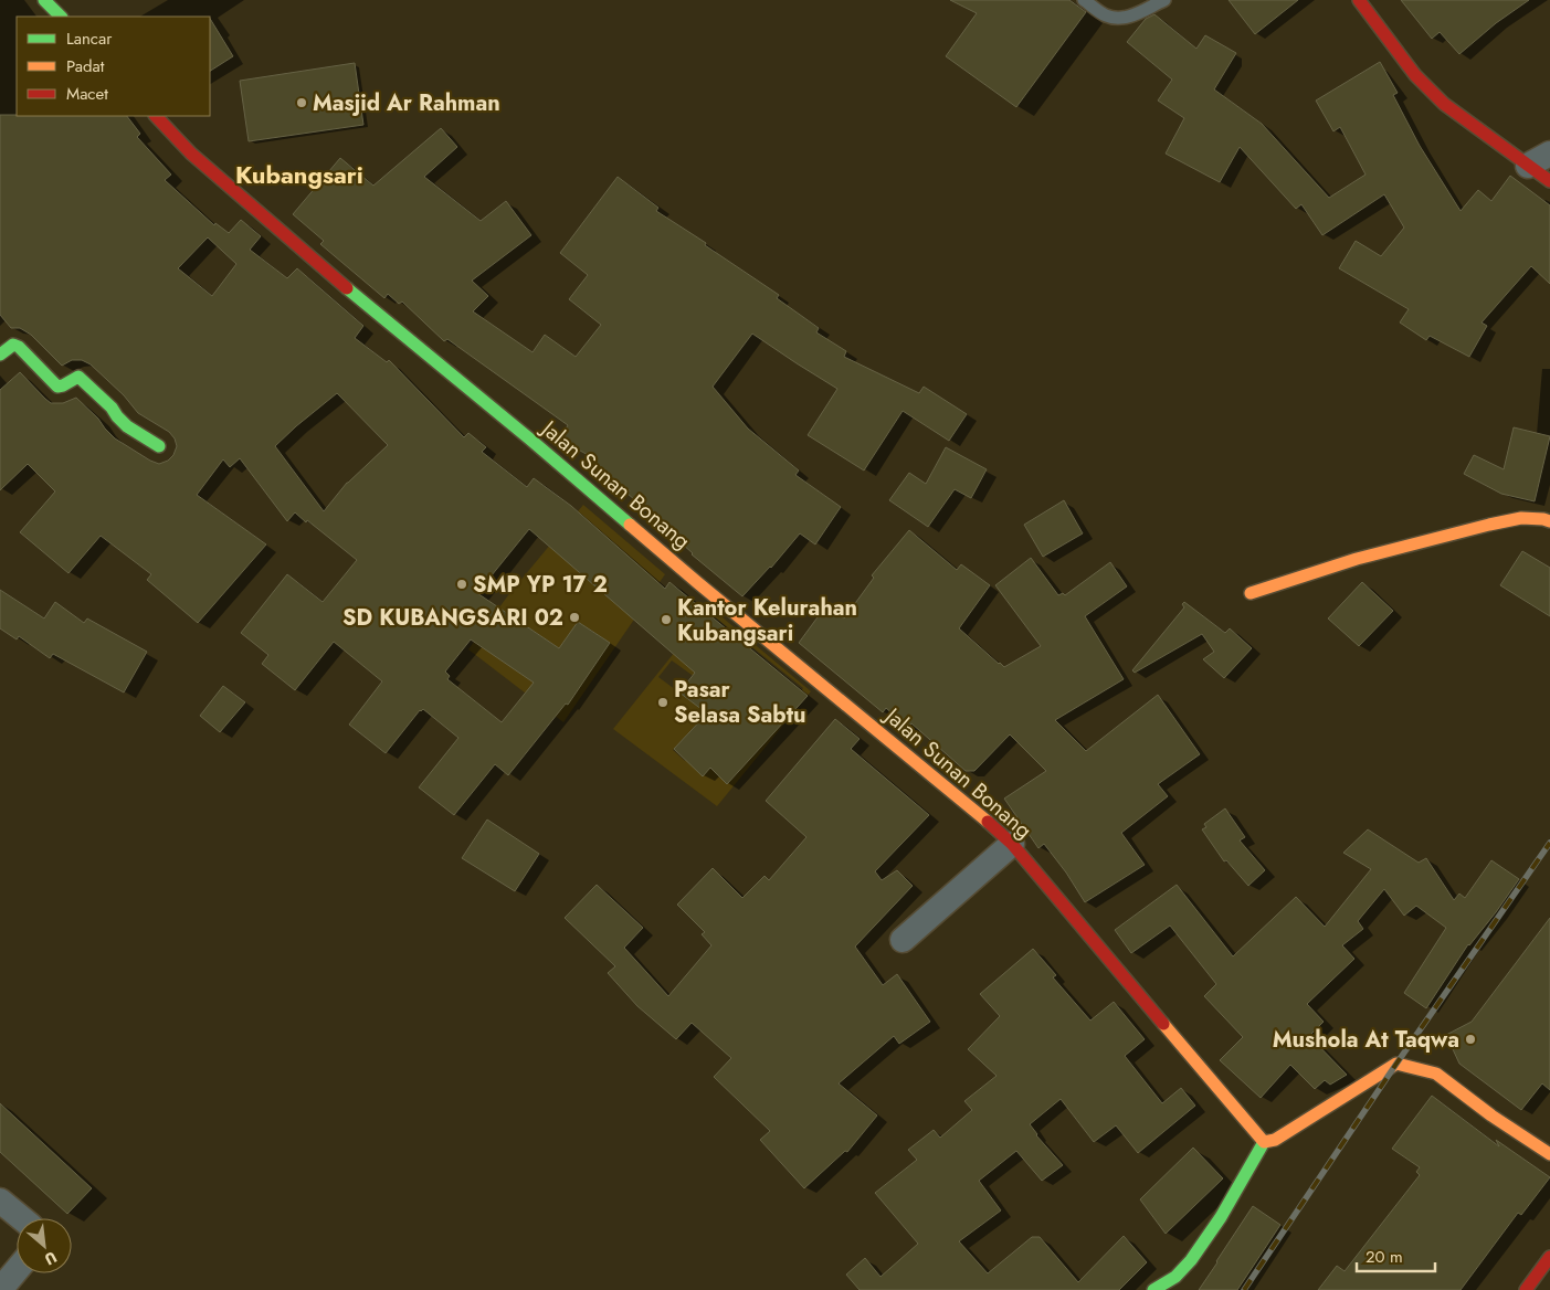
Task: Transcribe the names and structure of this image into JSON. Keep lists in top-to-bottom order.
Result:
{
  "streets": {
    "main road": ["Jalan Sunan Bonang"]
  },
  "districts": ["Kubangsari"],
  "places": [
    "Masjid Ar Rahman",
    "SMP YP 17 2",
    "SD KUBANGSARI 02",
    "Kantor Kelurahan Kubangsari",
    "Pasar Selasa Sabtu",
    "Mushola At Taqwa"
  ],
  "legend": ["Lancar", "Padat", "Macet"],
  "scale_bar": "20 m",
  "north": "bottom right"
}
